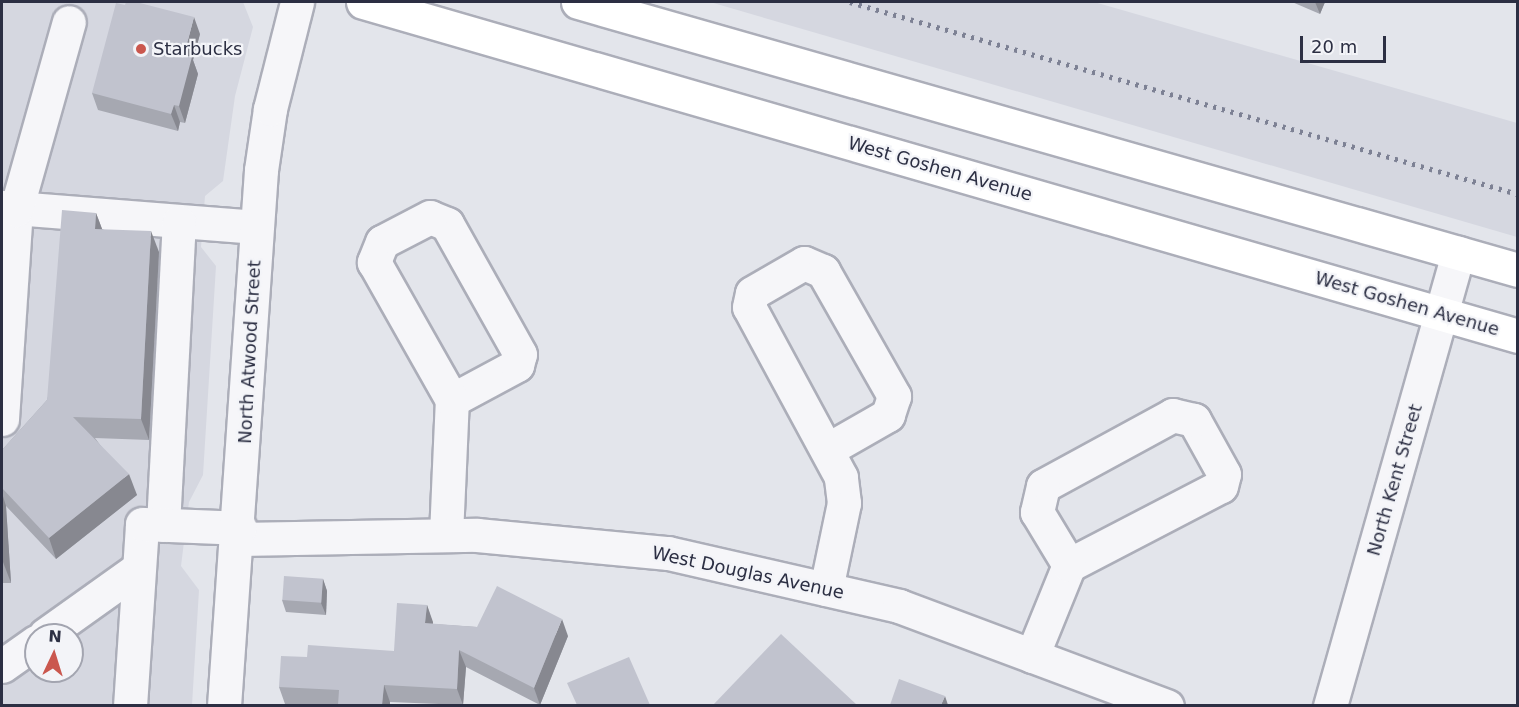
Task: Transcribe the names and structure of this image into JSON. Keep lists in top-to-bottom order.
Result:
{
  "streets": {
    "main road": ["West Goshen Avenue"],
    "street": ["North Atwood Street", "North Kent Street", "West Douglas Avenue"]
  },
  "crossings": [
    ["West Goshen Avenue", "North Kent Street"],
    ["North Atwood Street", "West Douglas Avenue"]
  ],
  "places": ["Starbucks"],
  "scale_bar": "20 m",
  "north": "top"
}
